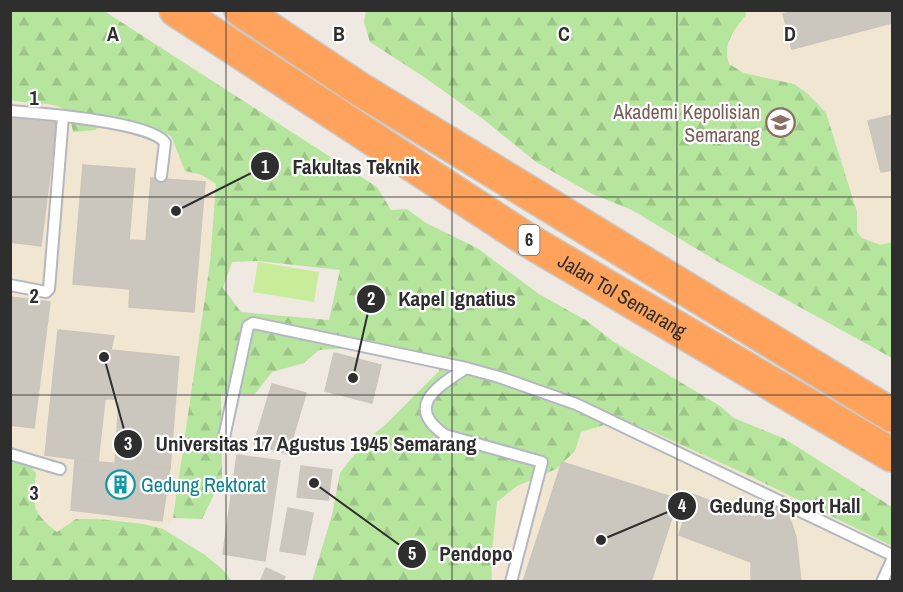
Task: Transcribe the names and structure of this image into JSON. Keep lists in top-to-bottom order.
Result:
{
  "streets": {
    "highway": ["6", "Jalan Tol Semarang"]
  },
  "places": {
    "school or university": ["Akademi Kepolisian Semarang"],
    "other": [
      "Fakultas Teknik",
      "Universitas 17 Agustus 1945 Semarang",
      "Kapel Ignatius",
      "Pendopo",
      "Gedung Sport Hall"
    ],
    "building": ["Gedung Rektorat"]
  },
  "grid": {
    "columns": [
      "A",
      "B",
      "C",
      "D"
    ],
    "rows": ["1", "2", "3"]
  }
}
